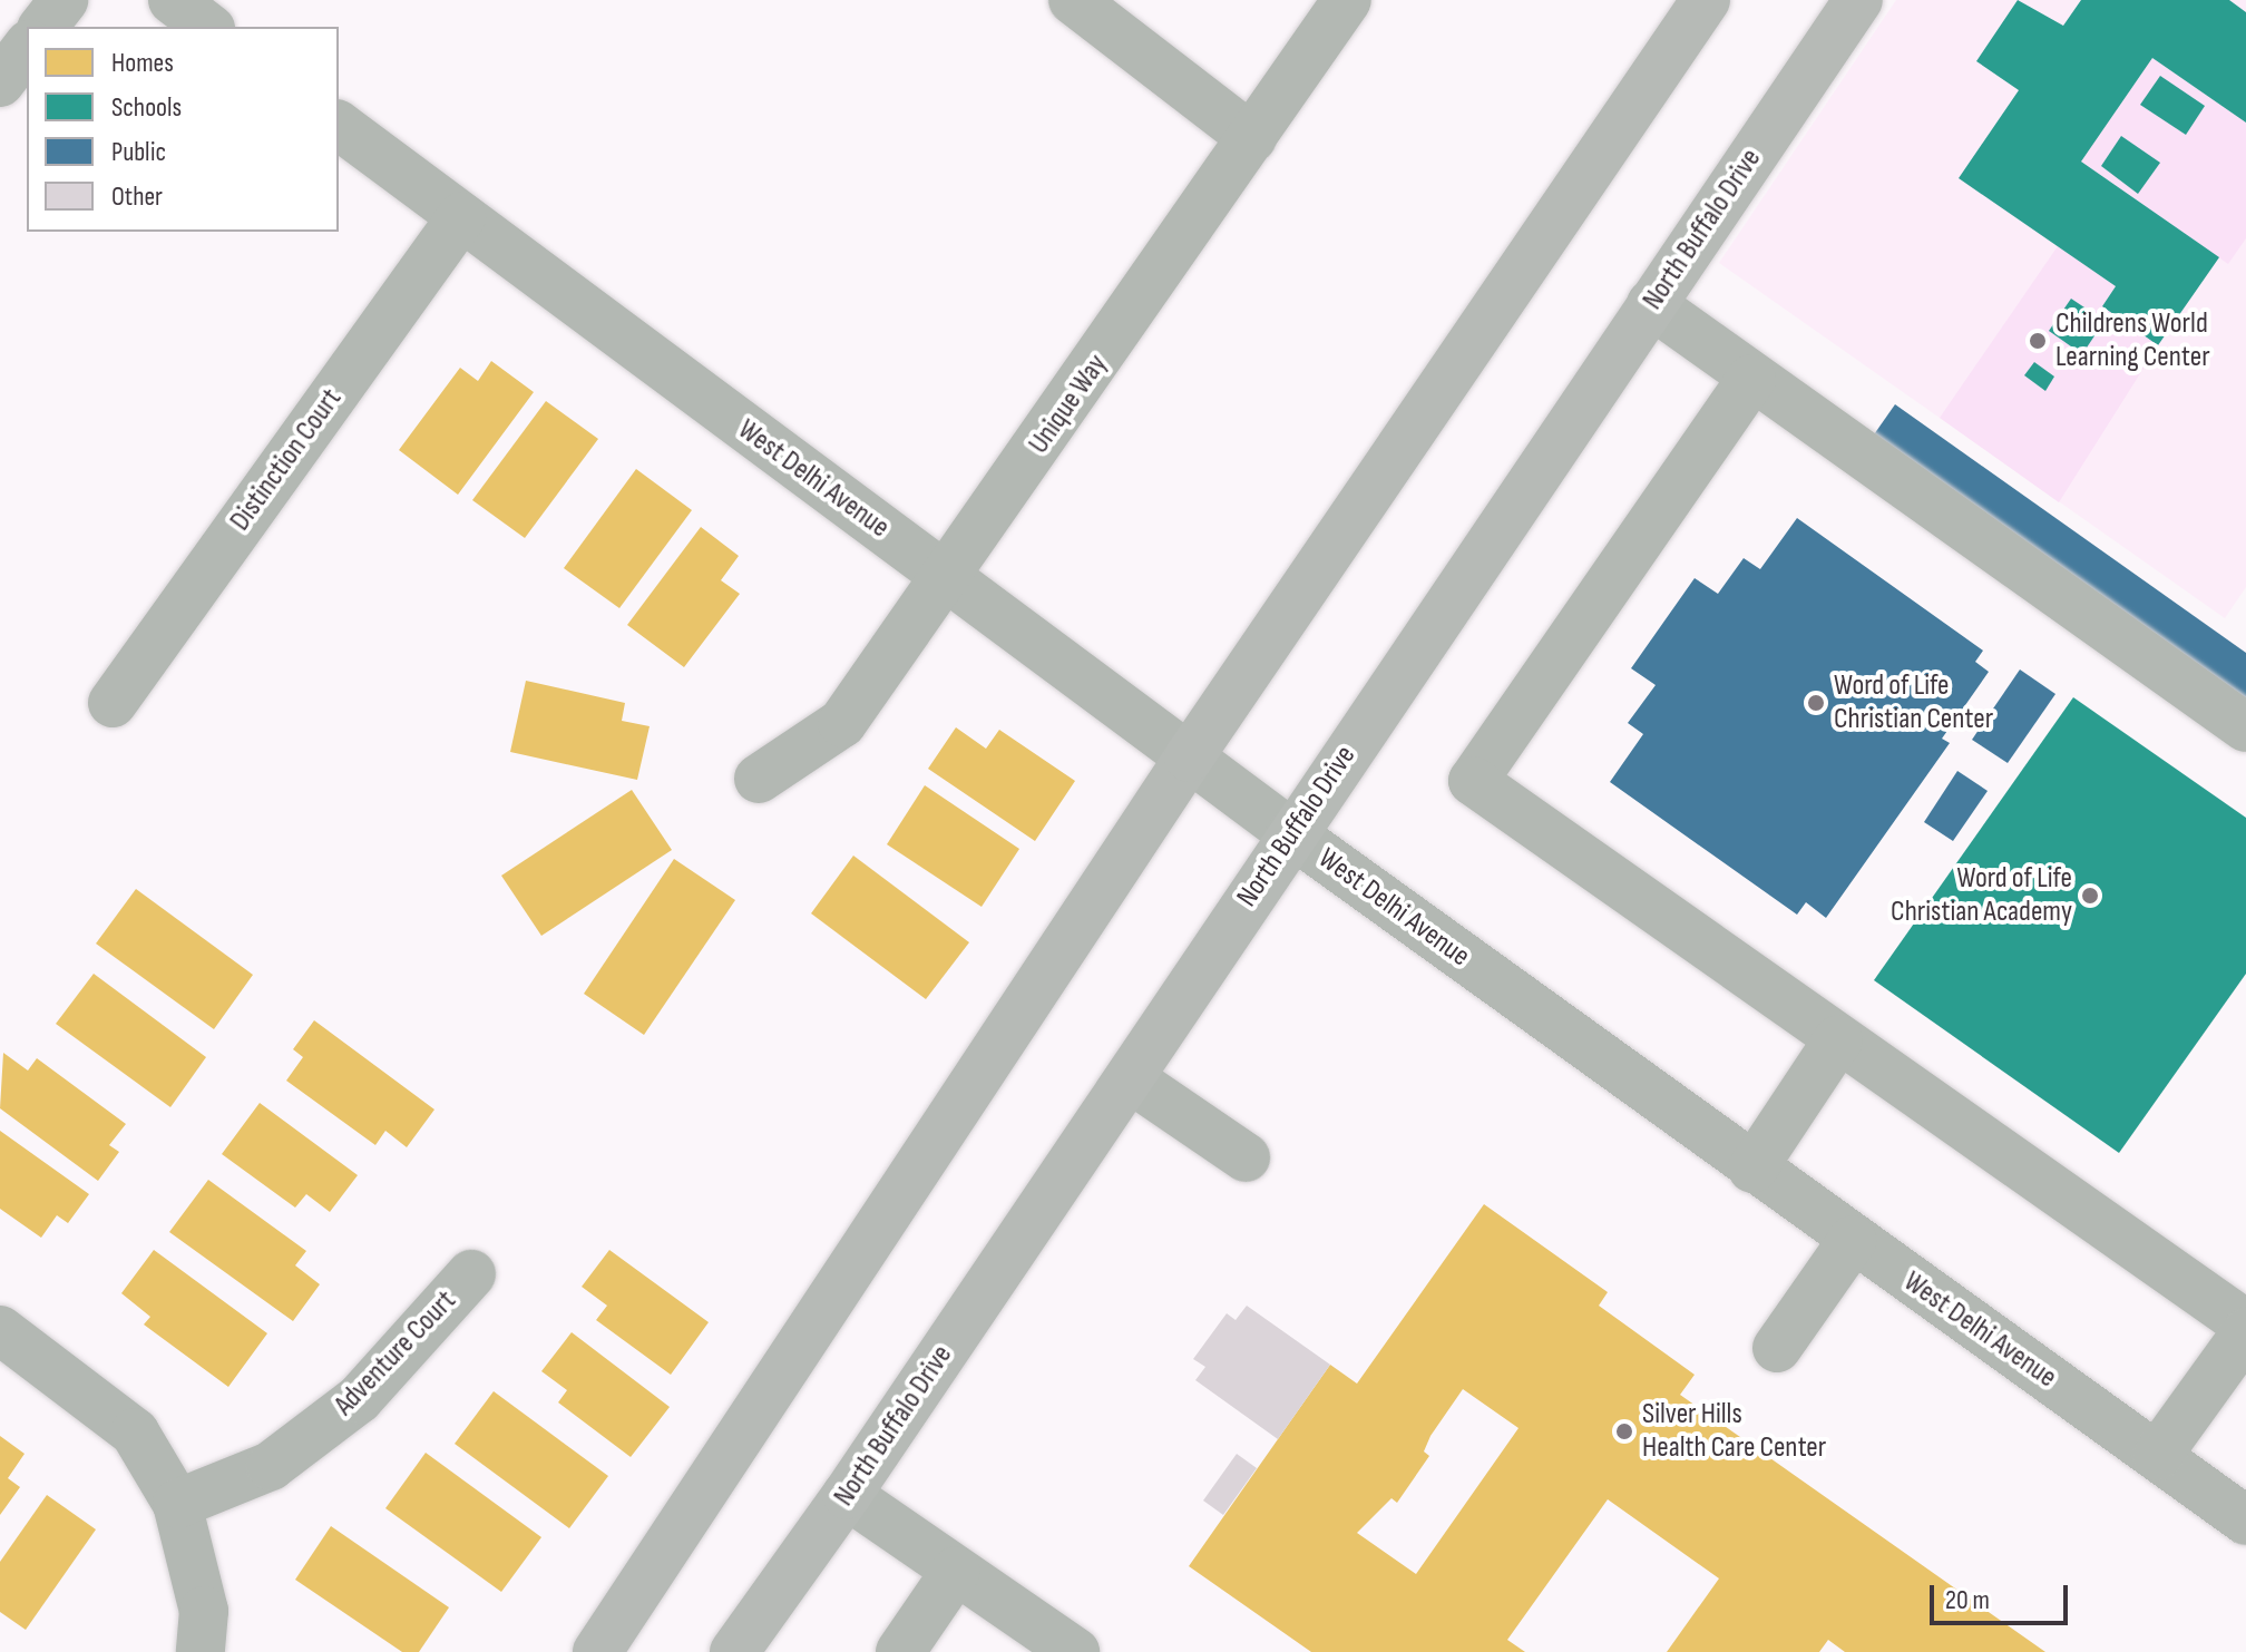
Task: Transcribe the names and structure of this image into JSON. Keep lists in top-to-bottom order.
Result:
{
  "streets": {
    "main road": ["North Buffalo Drive"],
    "street": [
      "Unique Way",
      "Distinction Court",
      "West Delhi Avenue",
      "Adventure Court"
    ]
  },
  "crossings": [
    ["North Buffalo Drive", "West Delhi Avenue"],
    ["Unique Way", "West Delhi Avenue"],
    ["Distinction Court", "West Delhi Avenue"]
  ],
  "places": [
    "Childrens World Learning Center",
    "Word of Life Christian Center",
    "Word of Life Christian Academy",
    "Silver Hills Health Care Center"
  ],
  "legend": [
    "Homes",
    "Schools",
    "Public",
    "Other"
  ],
  "scale_bar": "20 m"
}
